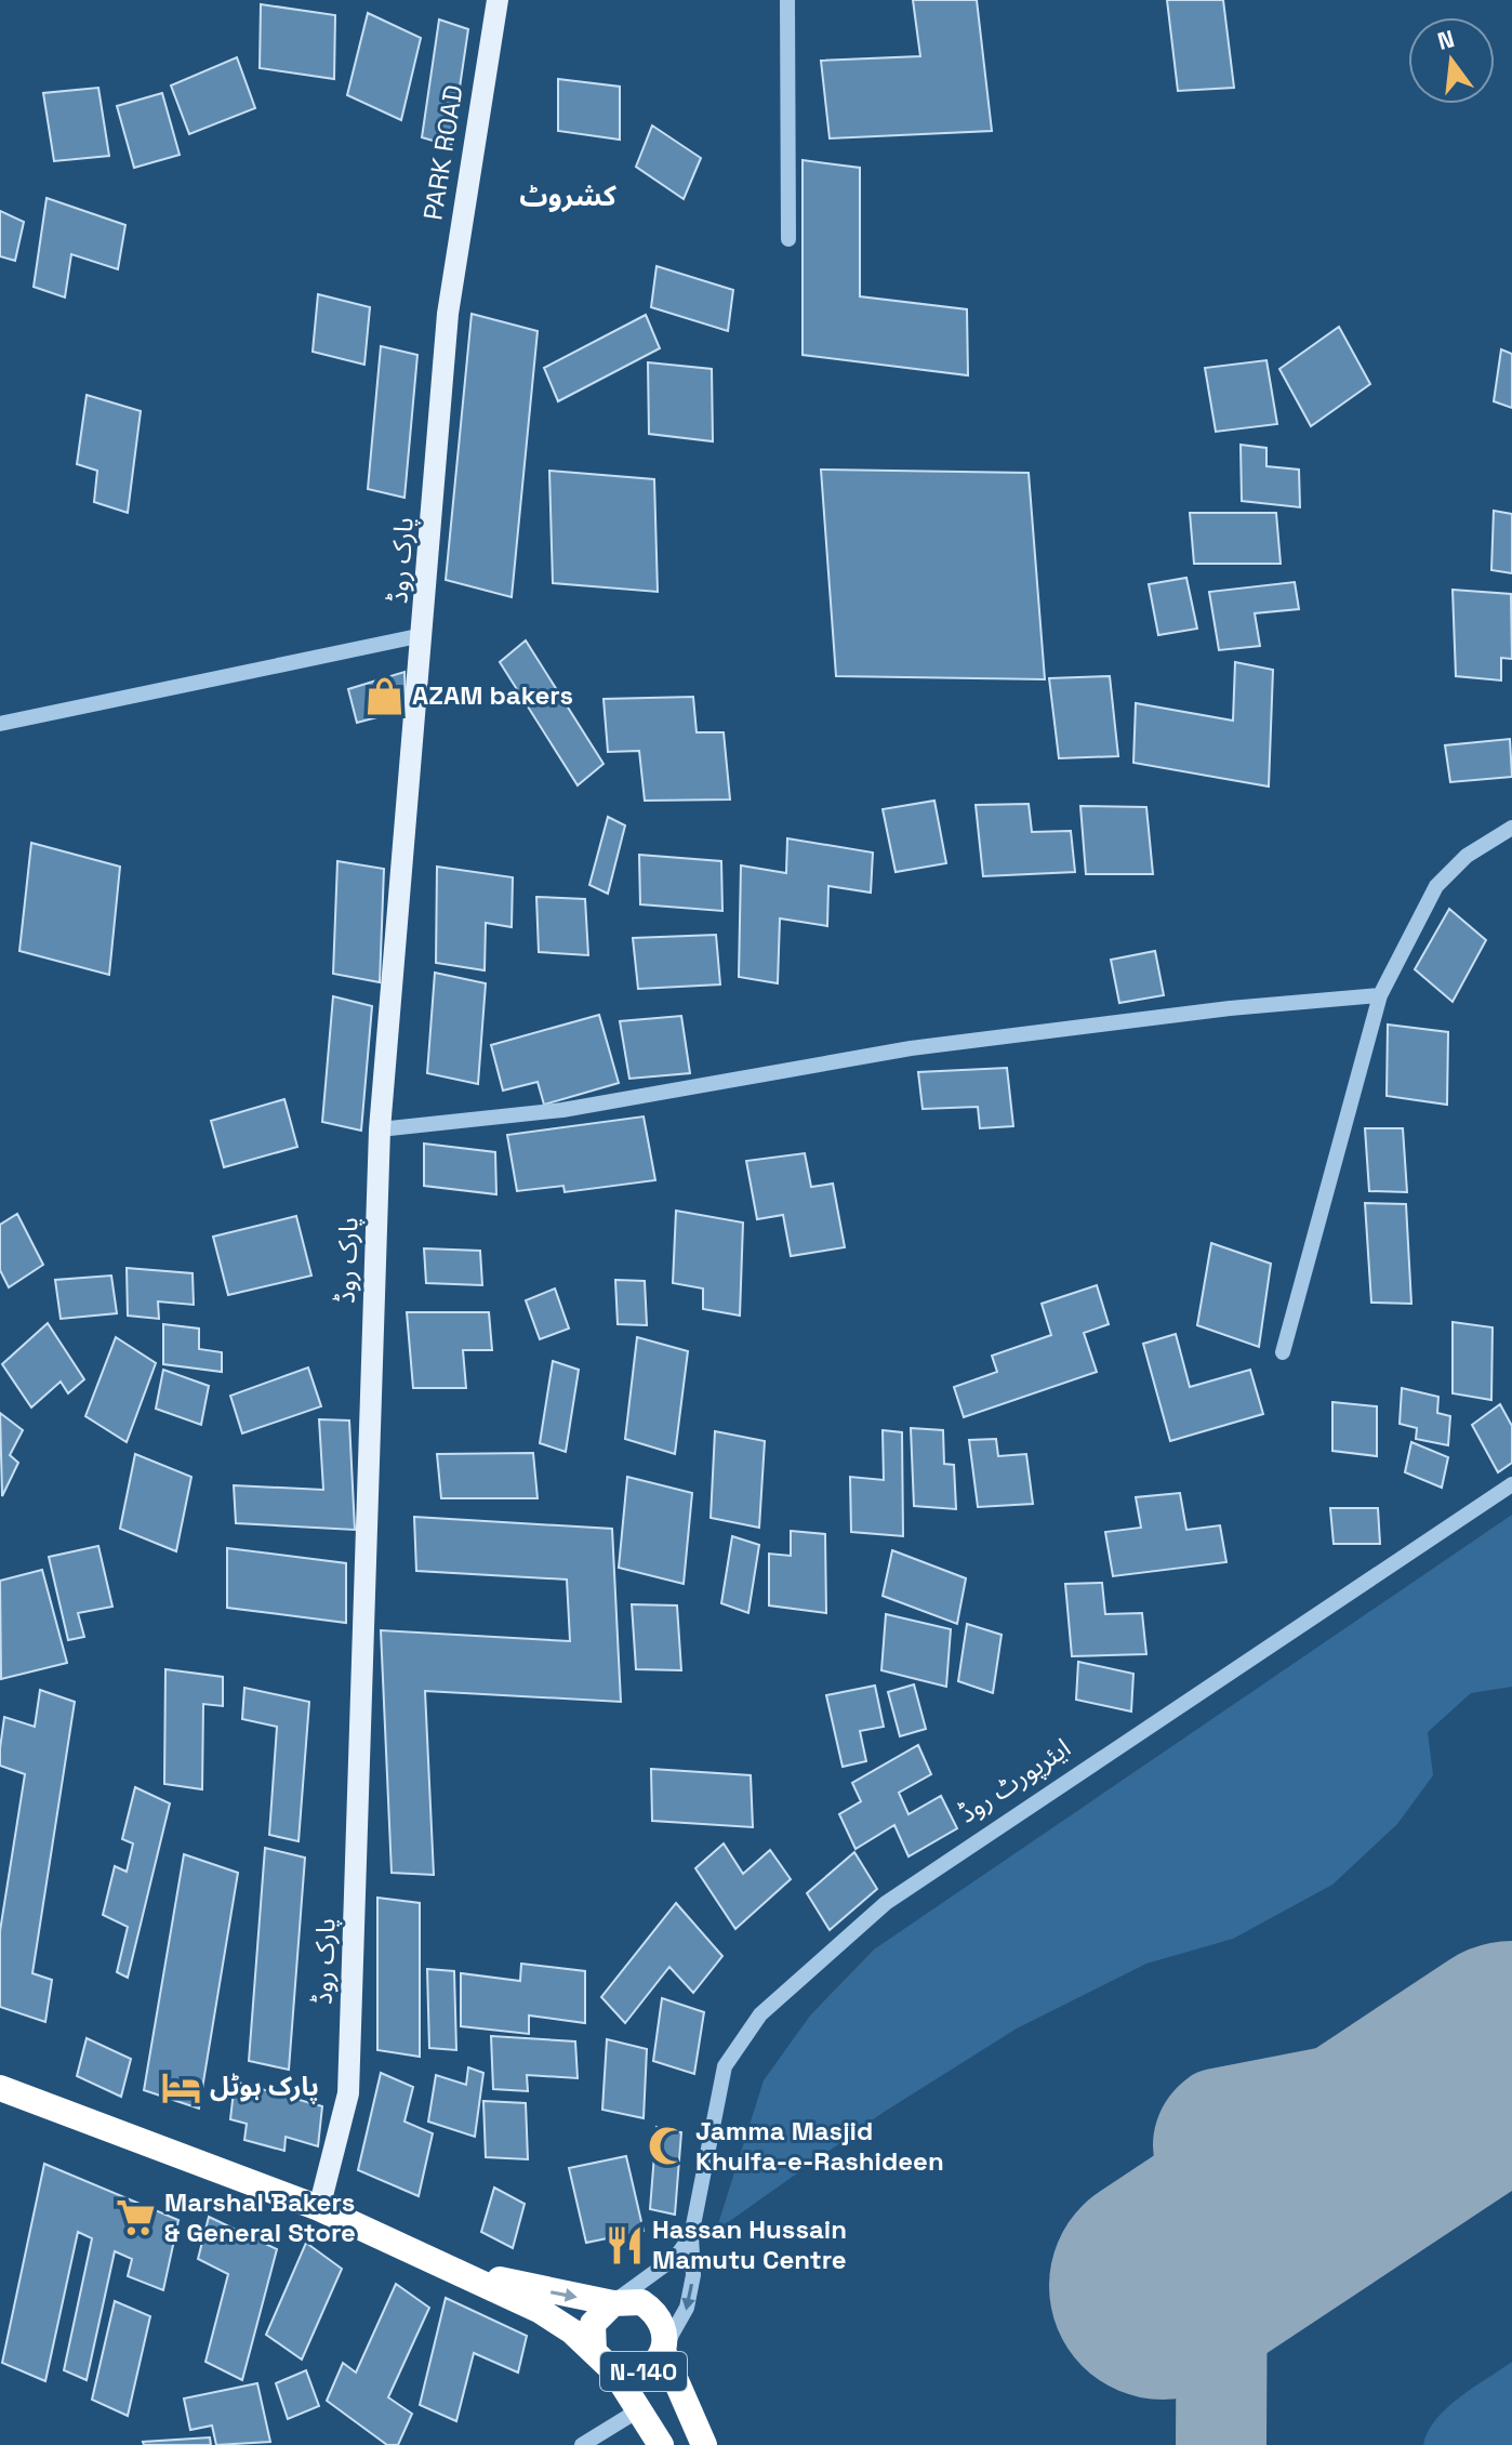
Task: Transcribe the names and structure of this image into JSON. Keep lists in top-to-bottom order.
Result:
{
  "streets": {
    "highway": ["N-140"],
    "main road": ["PARK ROAD", "پارک روڈ"],
    "street": ["ایئرپورٹ روڈ"]
  },
  "crossings": [
    ["PARK ROAD", "پارک روڈ"],
    ["پارک روڈ", "N-140"],
    ["ایئرپورٹ روڈ", "N-140"]
  ],
  "districts": ["کشروٹ"],
  "places": {
    "shop": ["AZAM bakers"],
    "hotel": ["پارک ہوٹل"],
    "mosque": ["Jamma Masjid Khulfa-e-Rashideen"],
    "supermarket": ["Marshal Bakers & General Store"],
    "restaurant": ["Hassan Hussain Mamutu Centre"]
  },
  "north": "top"
}
